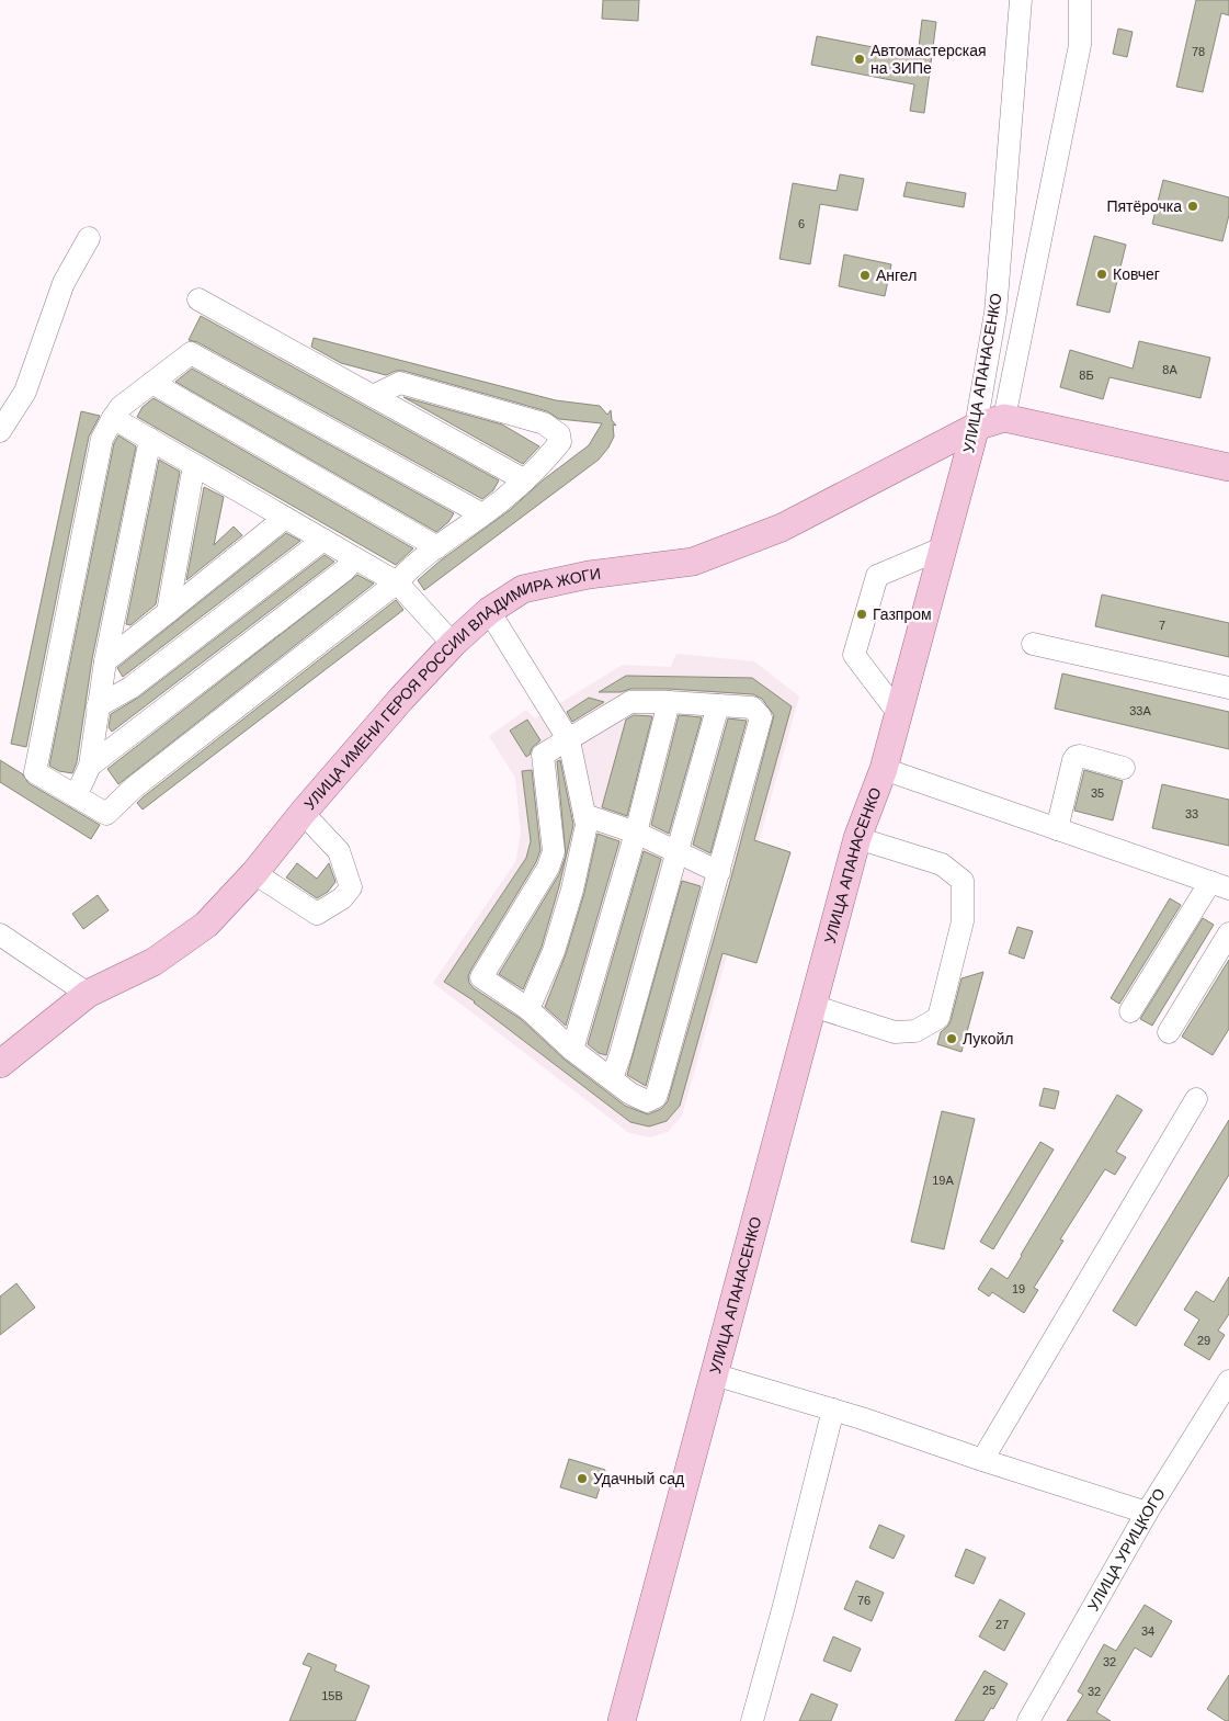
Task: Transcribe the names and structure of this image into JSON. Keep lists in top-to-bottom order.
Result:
{
  "streets": {
    "main road": ["УЛИЦА АПАНАСЕНКО", "УЛИЦА ИМЕНИ ГЕРОЯ РОССИИ ВЛАДИМИРА ЖОГИ"],
    "street": ["УЛИЦА УРИЦКОГО"]
  },
  "crossings": [
    ["УЛИЦА АПАНАСЕНКО", "УЛИЦА ИМЕНИ ГЕРОЯ РОССИИ ВЛАДИМИРА ЖОГИ"]
  ],
  "places": [
    "Автомастерская на ЗИПе",
    "Пятёрочка",
    "Ковчег",
    "Ангел",
    "Газпром",
    "Лукойл",
    "Удачный сад"
  ],
  "house_numbers": [
    "78",
    "6",
    "8А",
    "8Б",
    "7",
    "33А",
    "35",
    "33",
    "19А",
    "19",
    "29",
    "76",
    "27",
    "34",
    "32",
    "25",
    "32",
    "15В"
  ]
}
